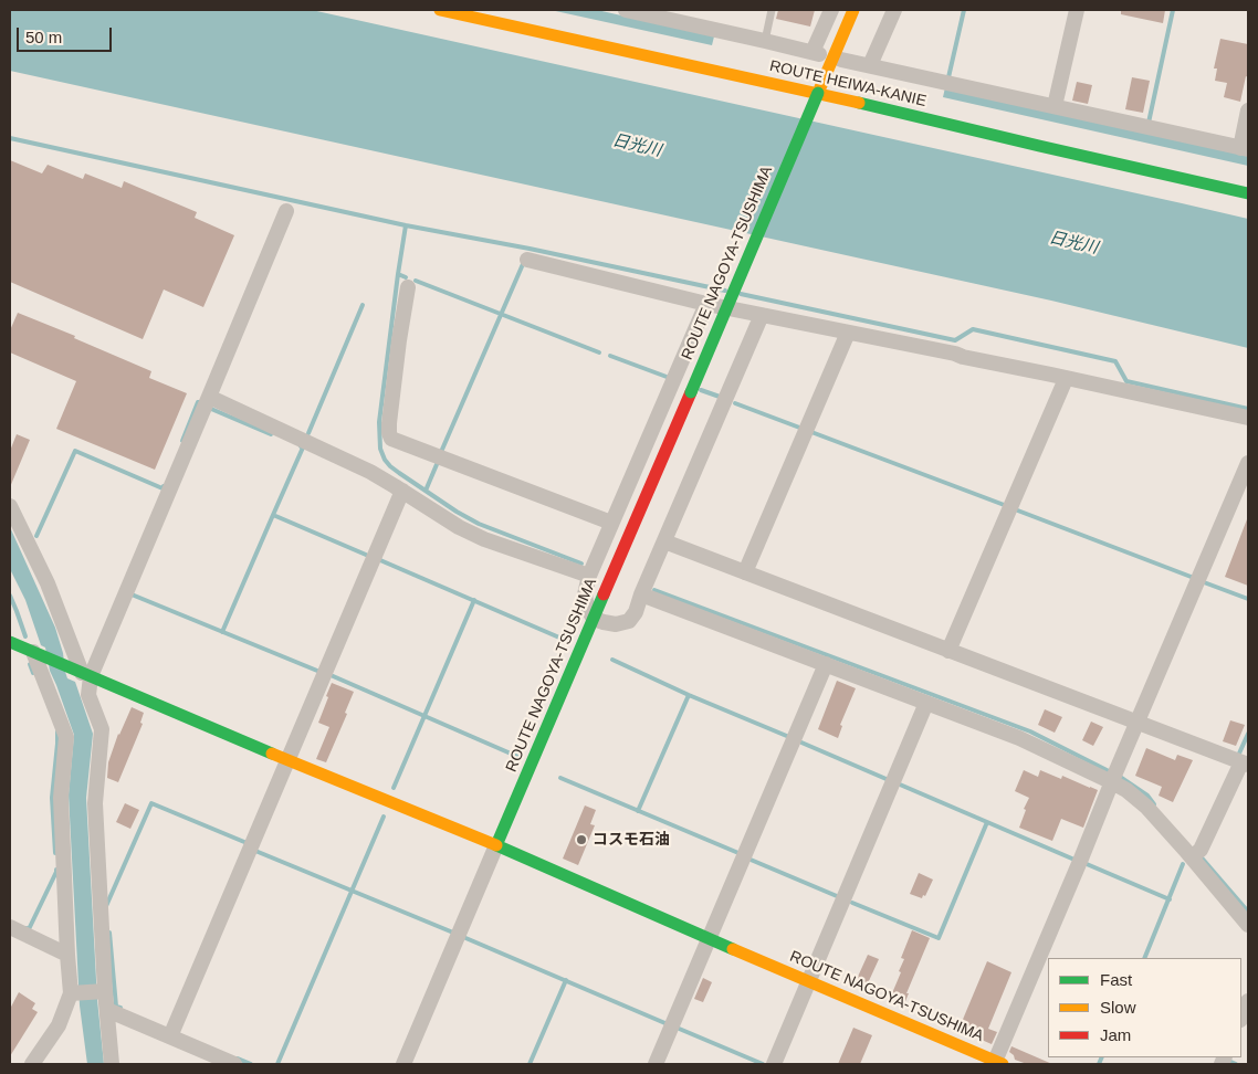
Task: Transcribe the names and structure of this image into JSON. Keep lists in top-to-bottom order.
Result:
{
  "streets": {
    "main road": ["ROUTE HEIWA-KANIE", "ROUTE NAGOYA-TSUSHIMA"]
  },
  "crossings": [
    ["ROUTE HEIWA-KANIE", "ROUTE NAGOYA-TSUSHIMA"]
  ],
  "water": ["日光川"],
  "places": ["コスモ石油"],
  "legend": ["Fast", "Slow", "Jam"],
  "scale_bar": "50 m"
}
